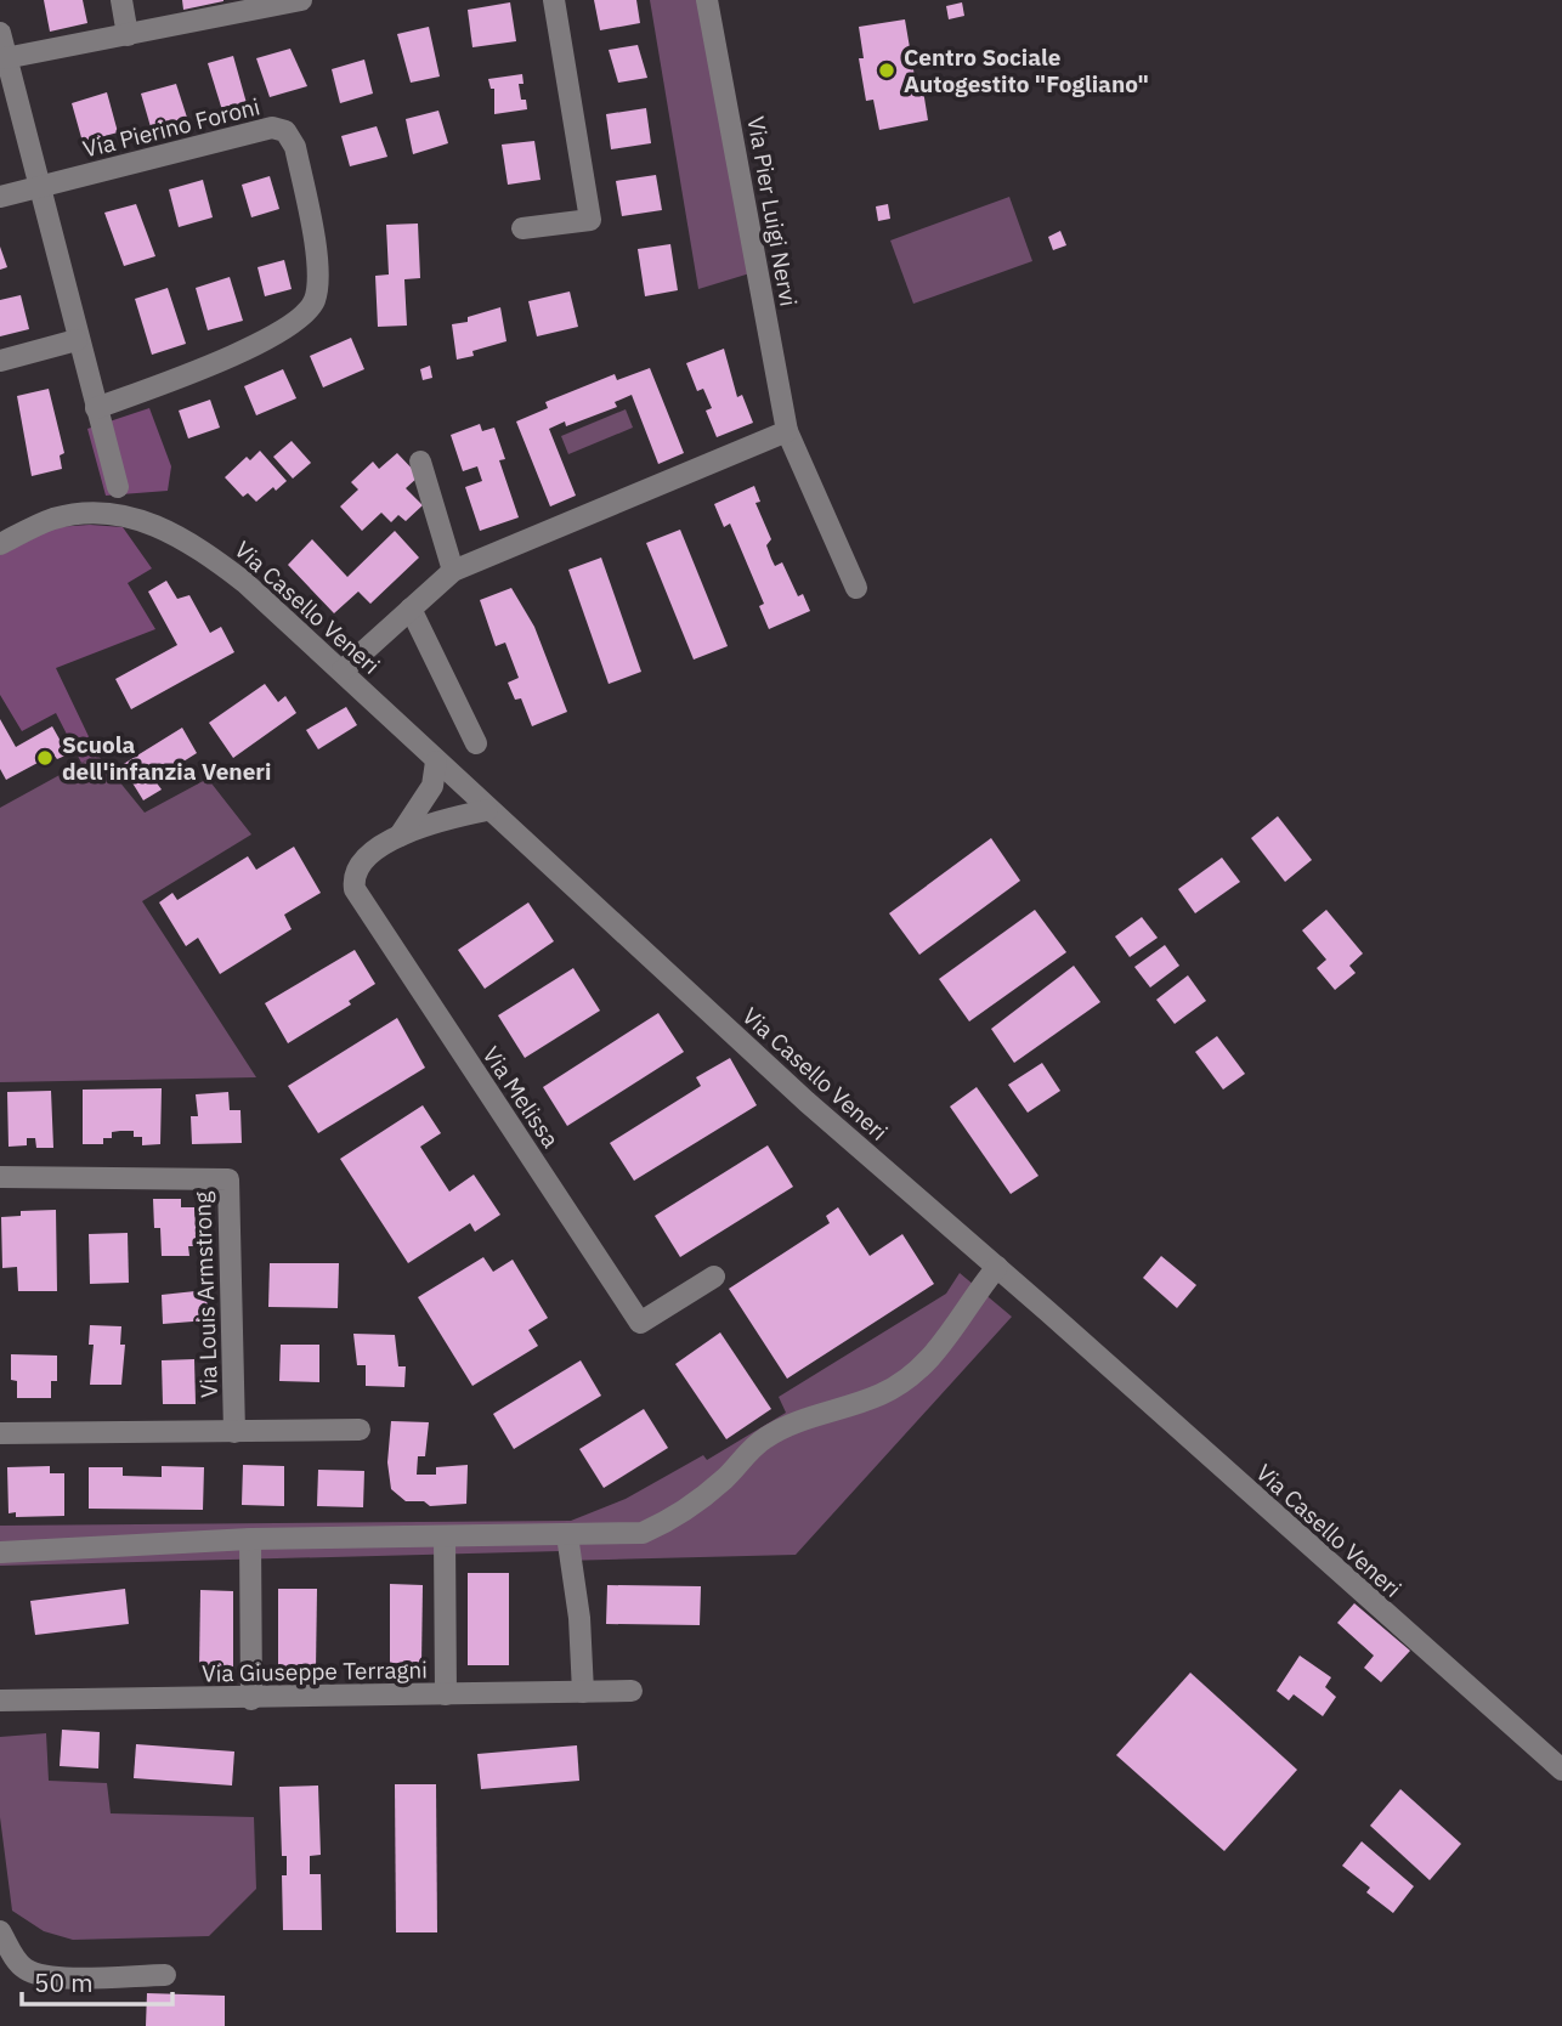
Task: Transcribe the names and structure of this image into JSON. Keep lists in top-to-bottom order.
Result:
{
  "streets": {
    "street": [
      "Via Pierino Foroni",
      "Via Pier Luigi Nervi",
      "Via Casello Veneri",
      "Via Melissa",
      "Via Louis Armstrong",
      "Via Giuseppe Terragni"
    ]
  },
  "crossings": [
    ["Via Casello Veneri", "Via Melissa"]
  ],
  "places": ["Centro Sociale Autogestito \"Fogliano\"", "Scuola dell'infanzia Veneri"],
  "scale_bar": "50 m"
}
